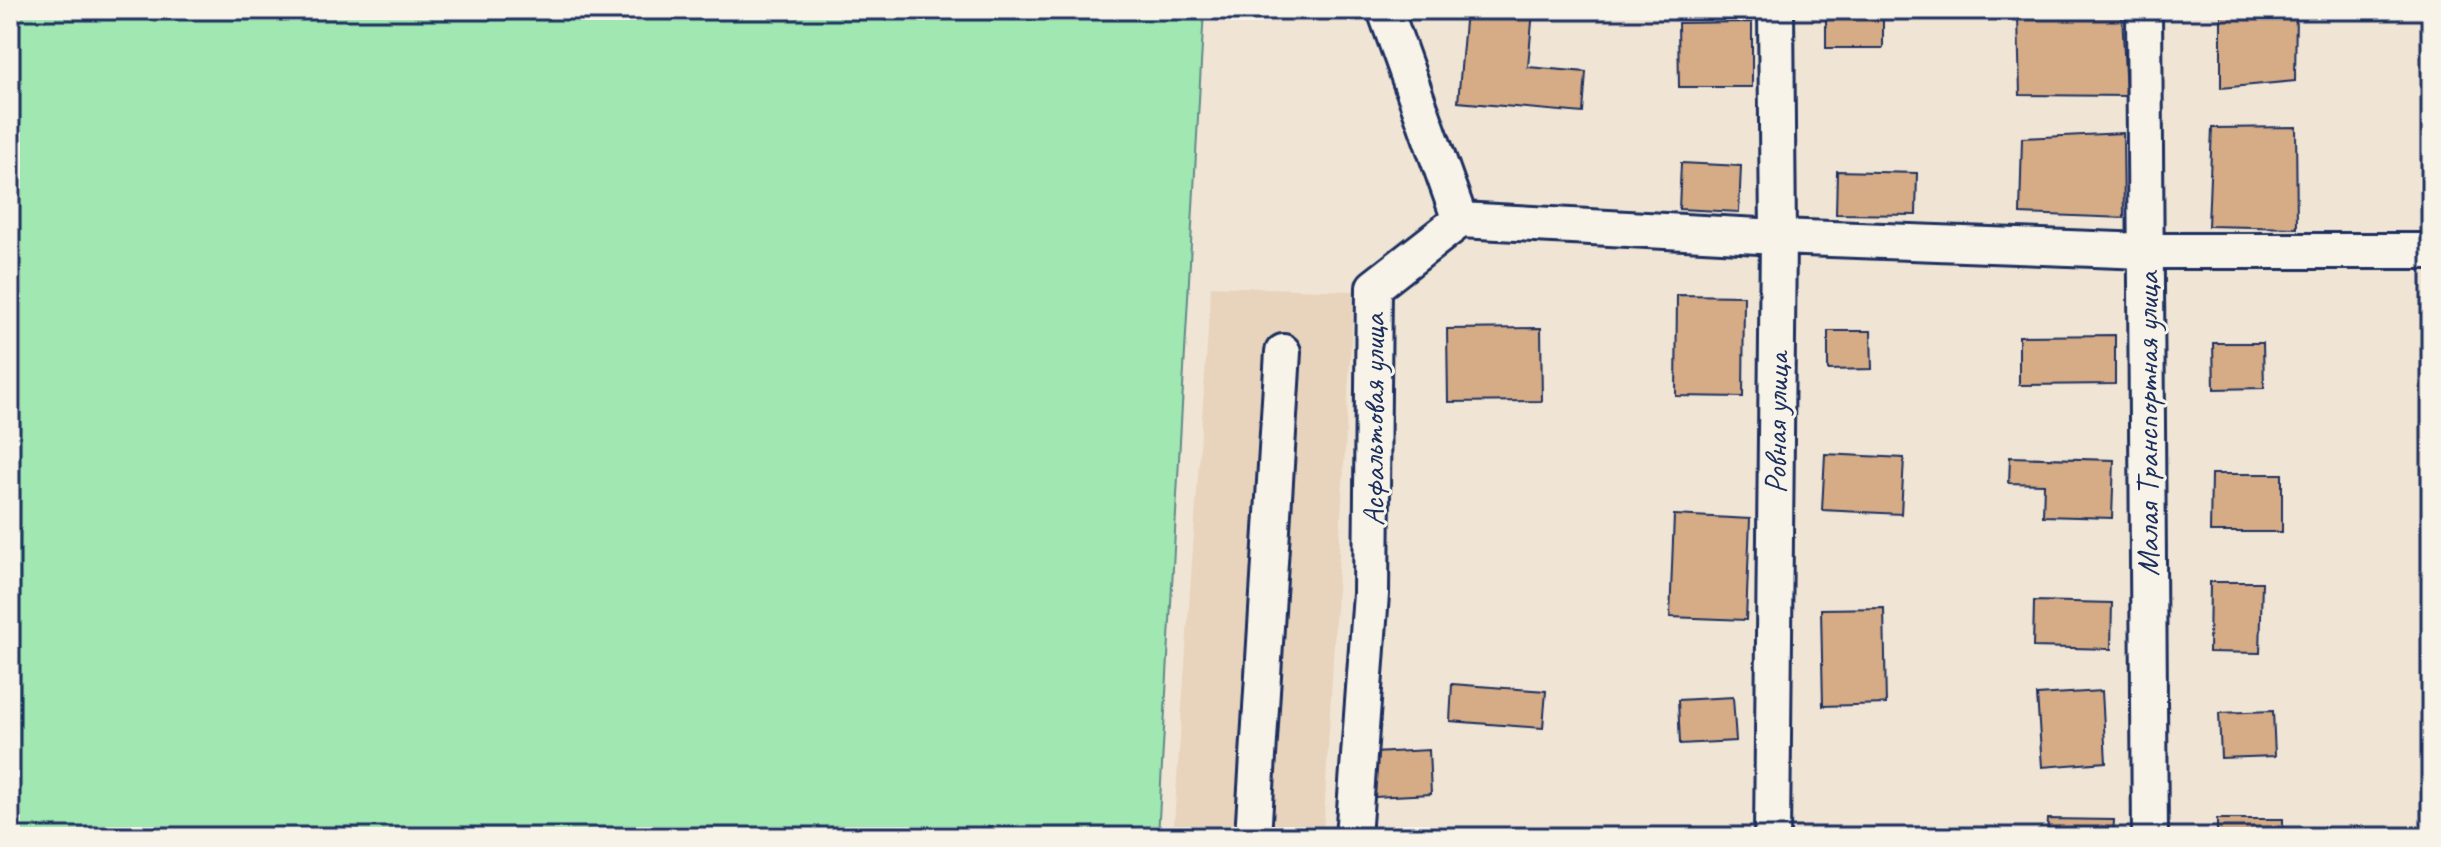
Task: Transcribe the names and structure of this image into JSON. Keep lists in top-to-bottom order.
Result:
{
  "streets": {
    "street": ["Асфальтовая улица", "Ровная улица", "Малая Транспортная улица"]
  }
}
